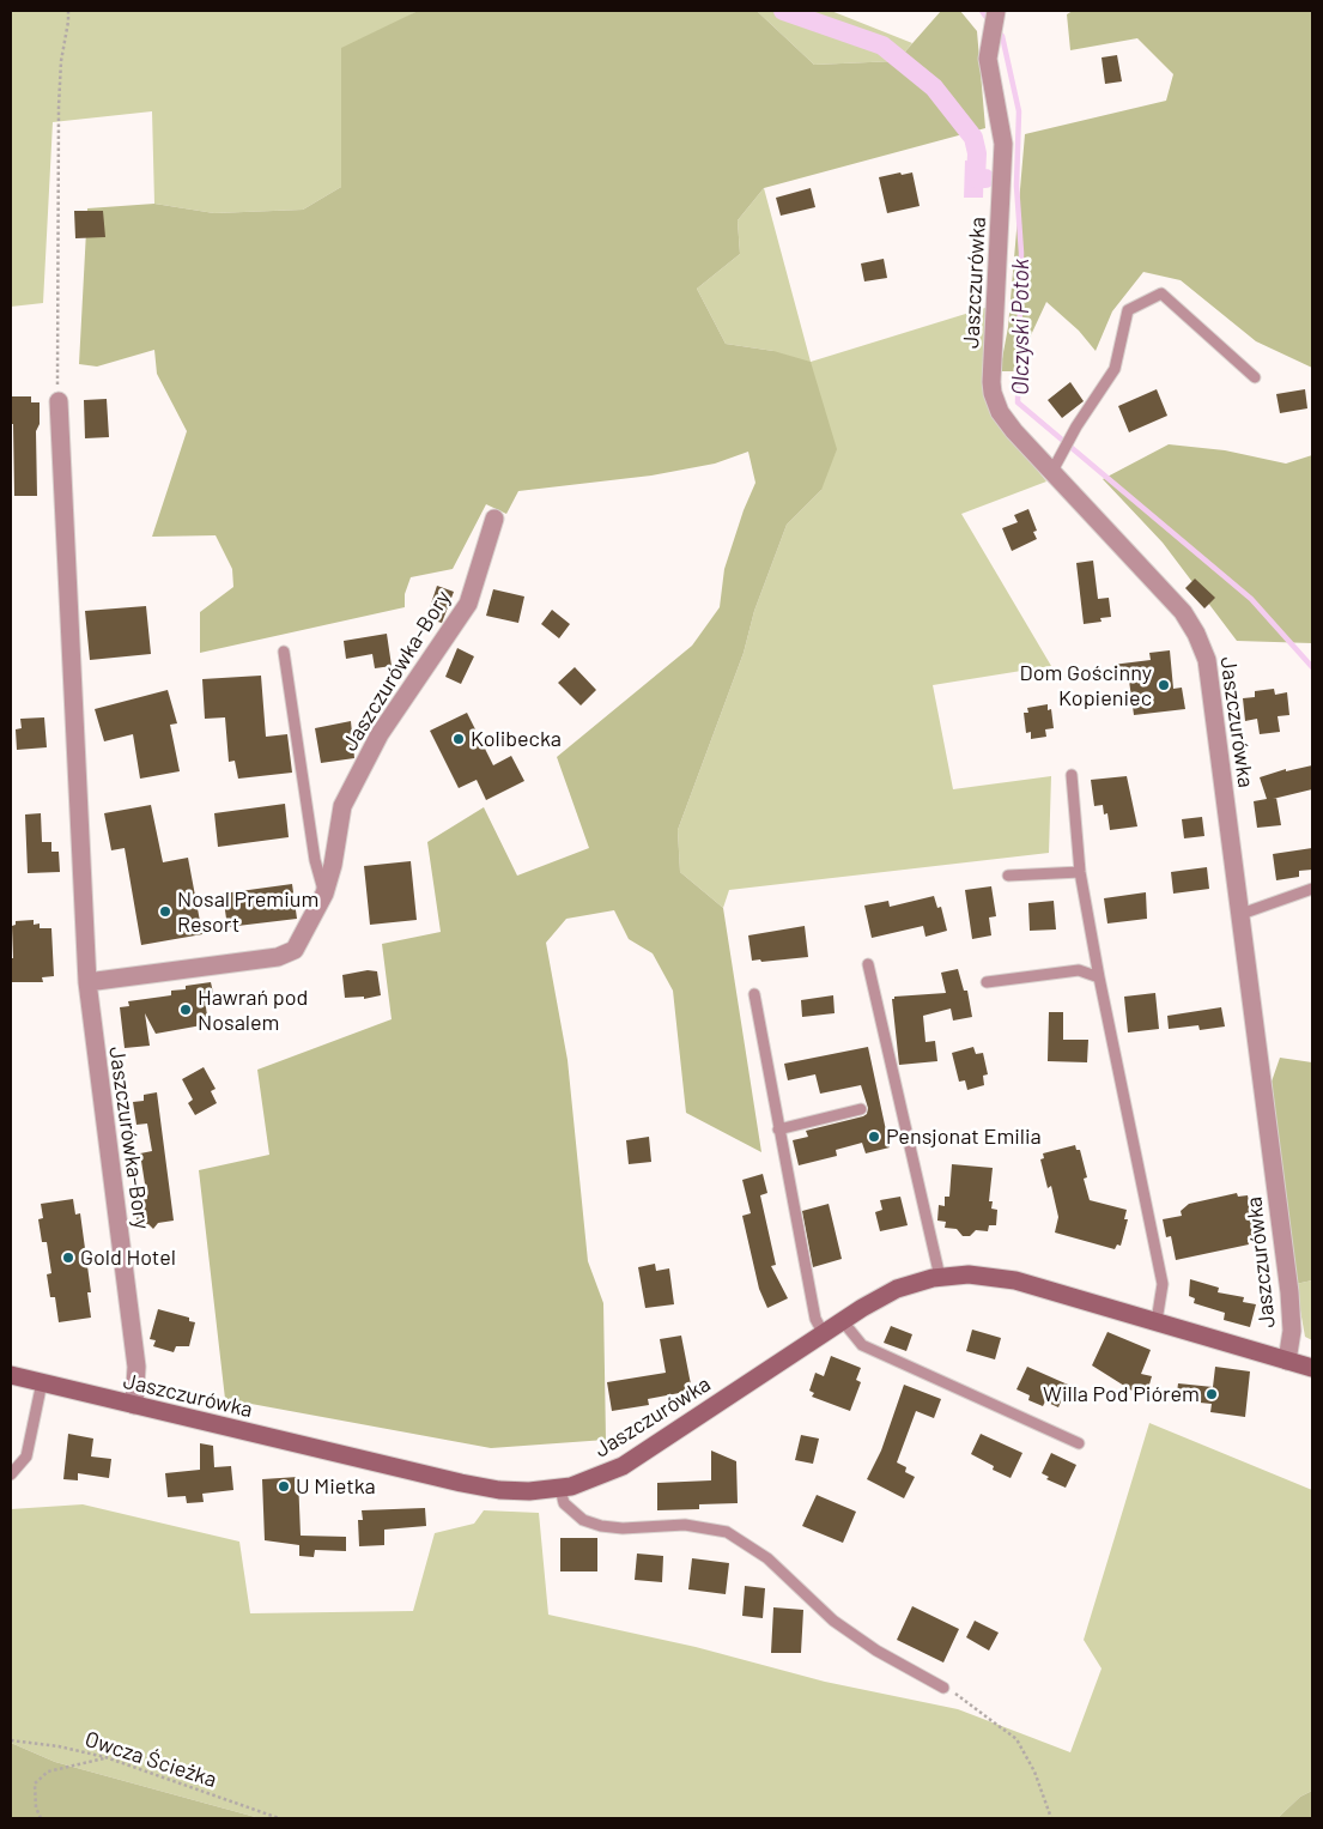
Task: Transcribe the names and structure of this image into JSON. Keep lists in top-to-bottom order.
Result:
{
  "streets": {
    "street": ["Jaszczurówka", "Jaszczurówka-Bory"],
    "path": ["Owcza Ścieżka"]
  },
  "crossings": [
    ["Jaszczurówka", "Jaszczurówka-Bory"]
  ],
  "water": ["Olczyski Potok"],
  "places": [
    "Dom Gościnny Kopieniec",
    "Kolibecka",
    "Nosal Premium Resort",
    "Hawrań pod Nosalem",
    "Pensjonat Emilia",
    "Gold Hotel",
    "Willa Pod Piórem",
    "U Mietka"
  ]
}
